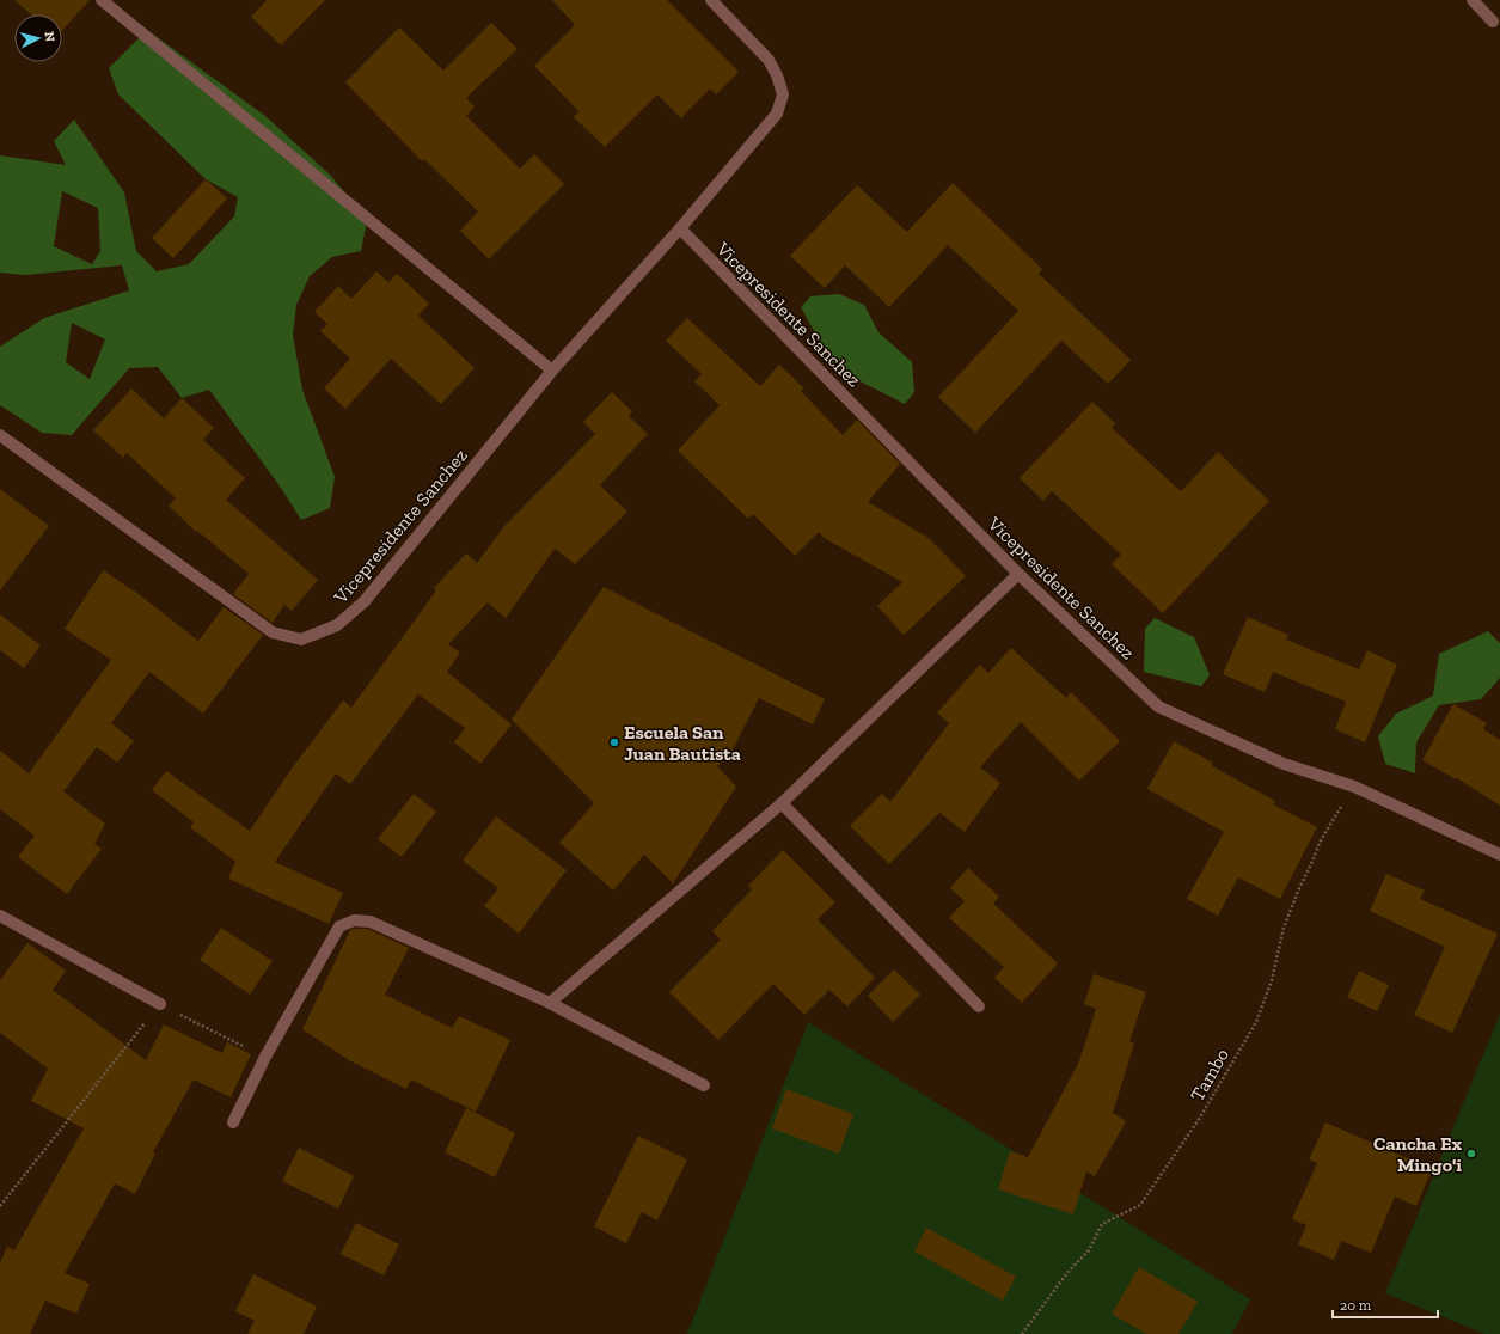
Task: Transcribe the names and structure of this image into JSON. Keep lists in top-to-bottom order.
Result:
{
  "streets": {
    "street": ["Vicepresidente Sanchez"],
    "path": ["Tambo"]
  },
  "crossings": [
    ["Vicepresidente Sanchez", "Tambo"]
  ],
  "places": ["Escuela San Juan Bautista", "Cancha Ex Mingo'i"],
  "scale_bar": "20 m",
  "north": "right"
}
